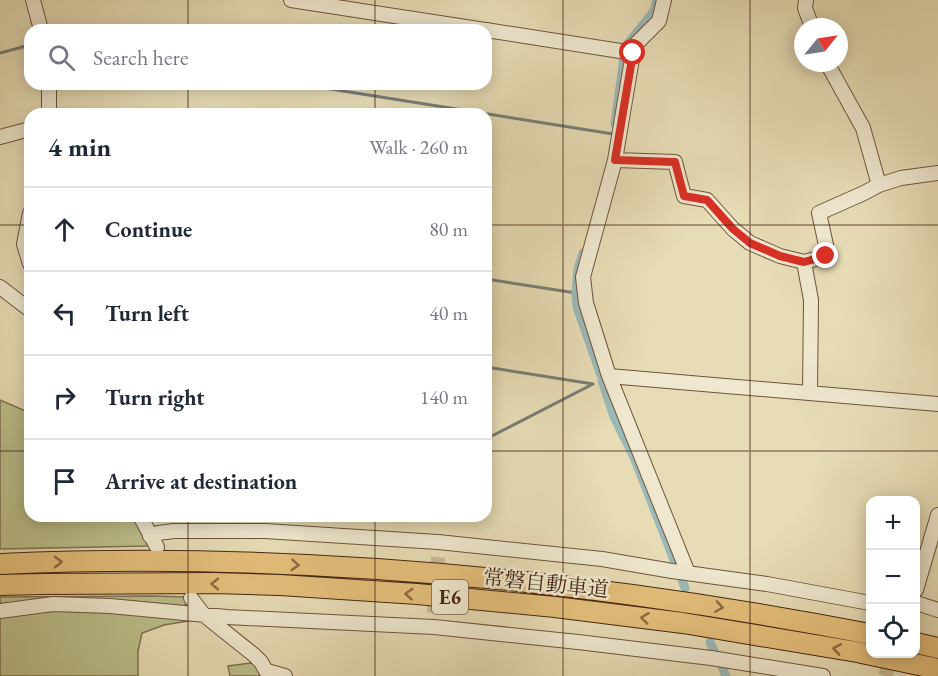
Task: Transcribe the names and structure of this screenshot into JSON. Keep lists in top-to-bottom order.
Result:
{
  "streets": {
    "highway": ["常磐自動車道", "E6"]
  },
  "north": "top right",
  "page": {
    "search": "Search here",
    "heading": ["4 min", "Walk · 260 m"],
    "list": [
      ["Continue", "80 m"],
      ["Turn left", "40 m"],
      ["Turn right", "140 m"],
      "Arrive at destination"
    ],
    "map_buttons": ["+", "−"]
  }
}
